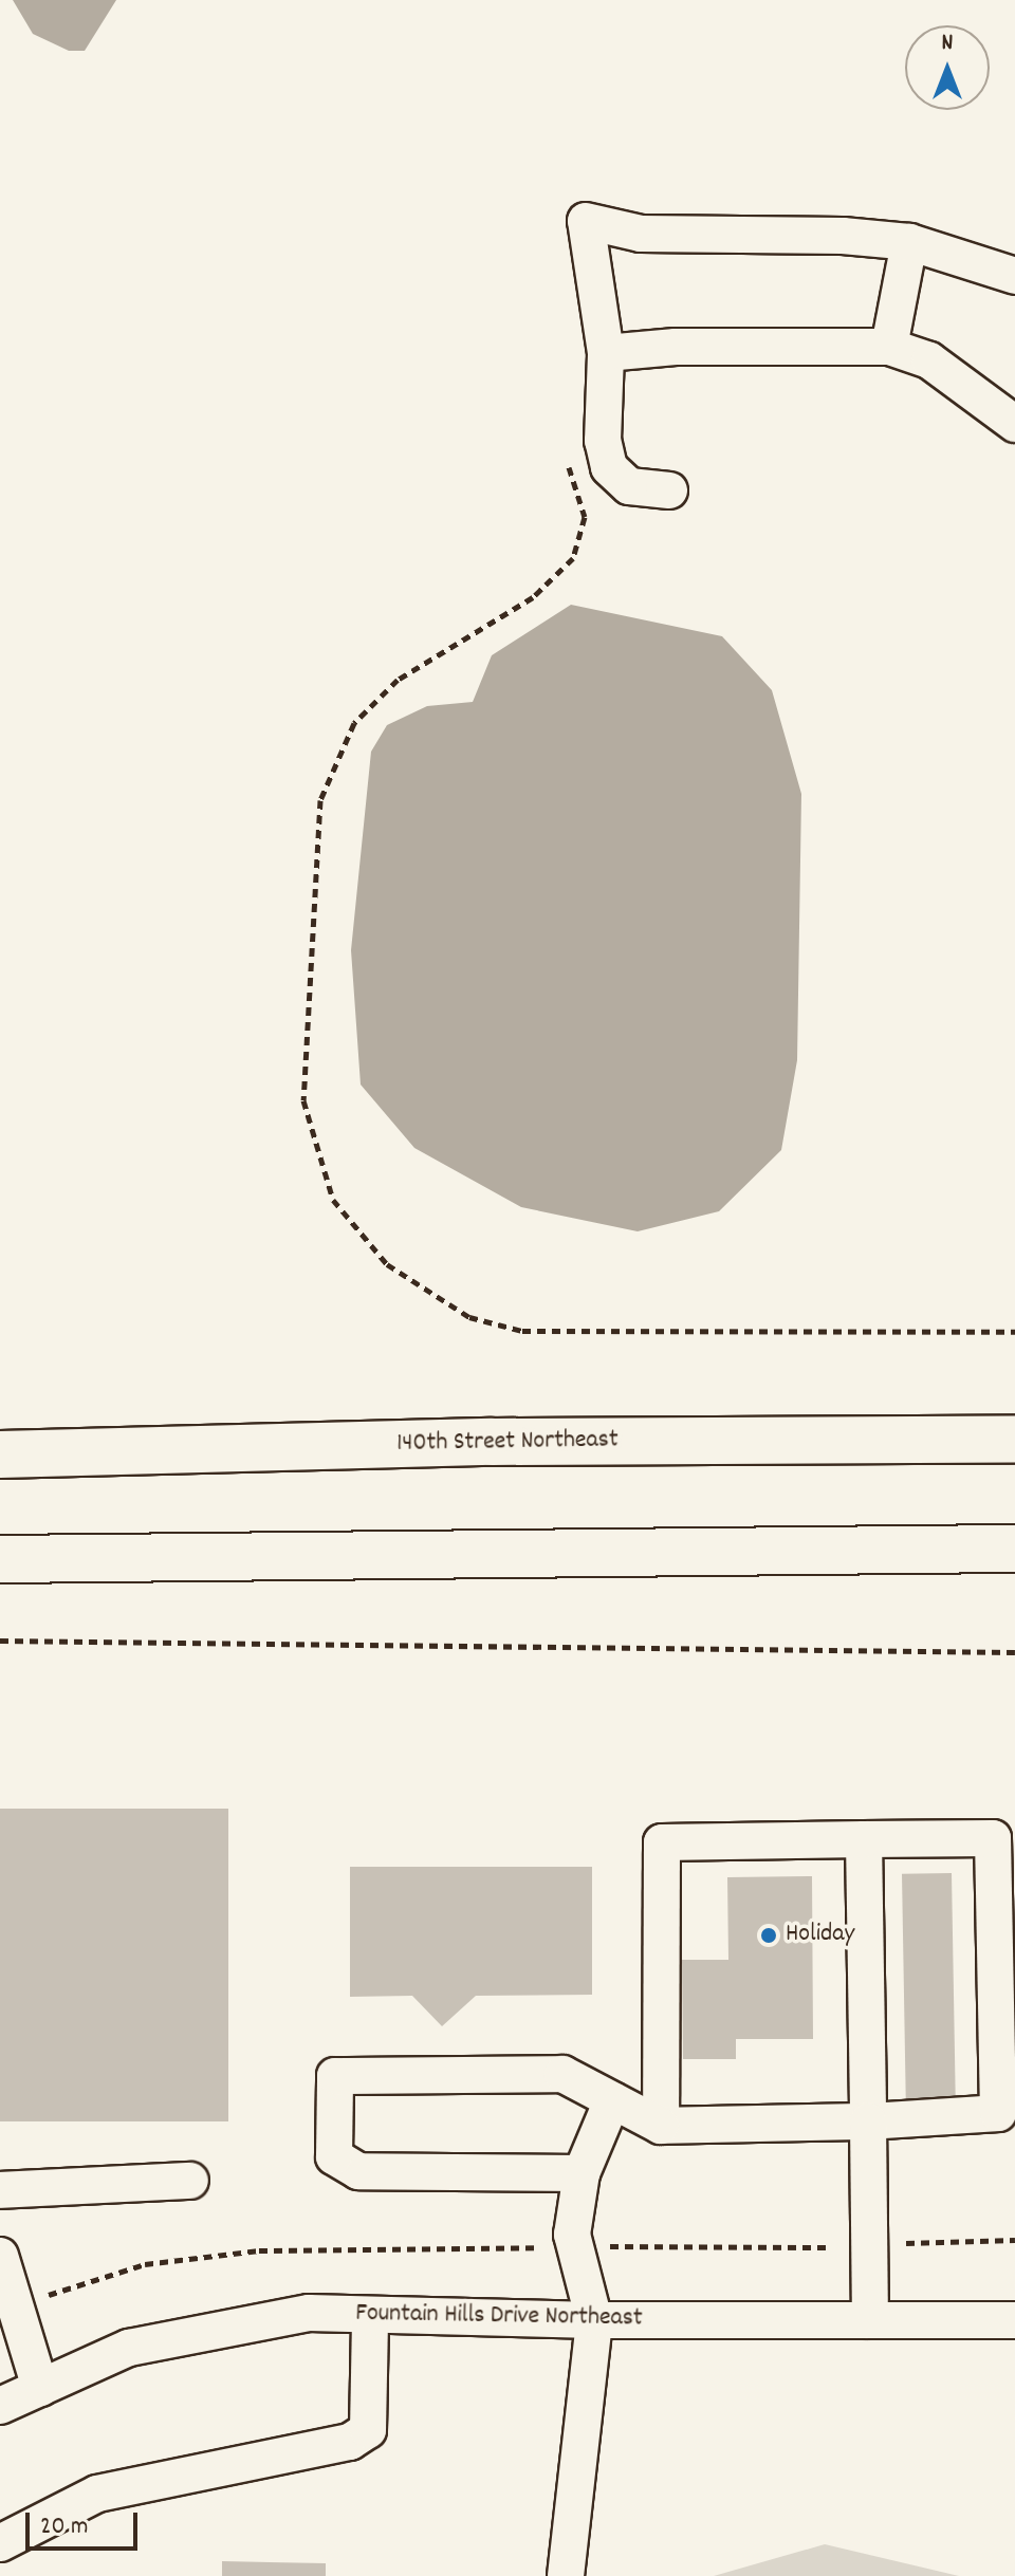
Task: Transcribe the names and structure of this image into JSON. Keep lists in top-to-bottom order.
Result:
{
  "streets": {
    "highway": ["140th Street Northeast"],
    "street": ["Fountain Hills Drive Northeast"]
  },
  "places": ["Holiday"],
  "scale_bar": "20 m",
  "north": "top"
}
